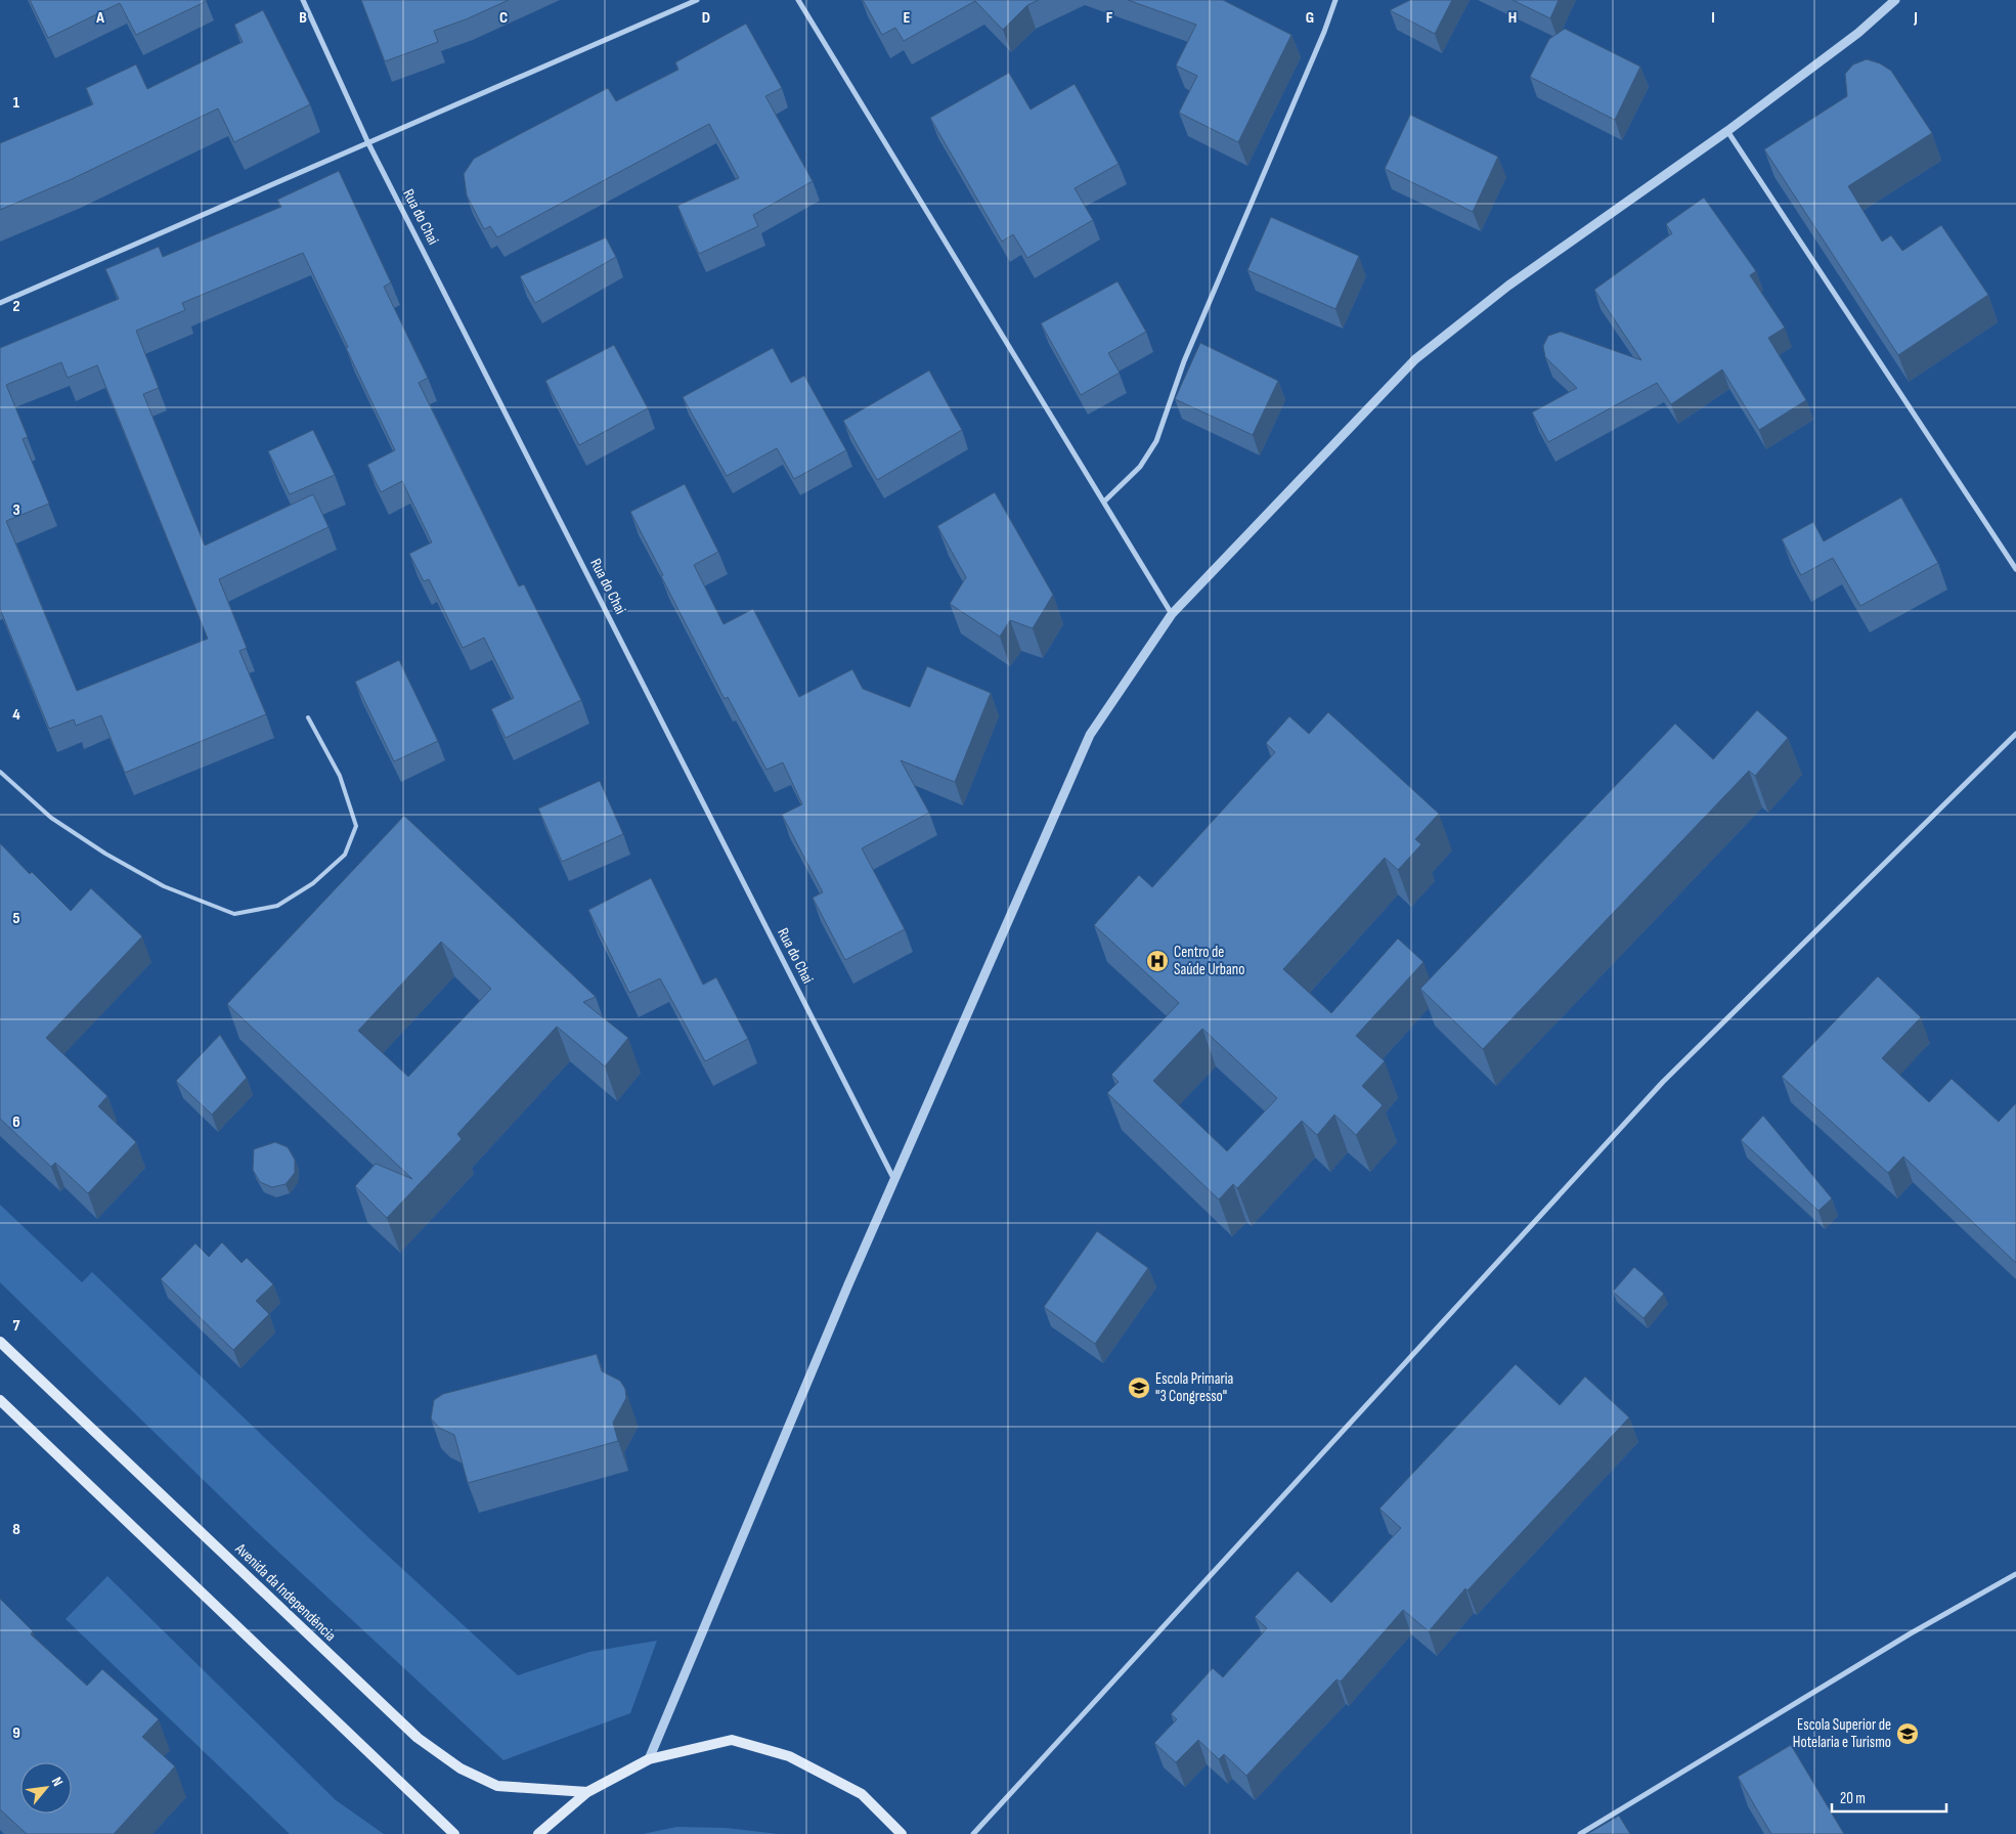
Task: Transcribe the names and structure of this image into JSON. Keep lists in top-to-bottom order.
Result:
{
  "streets": {
    "main road": ["Avenida da Independência"],
    "street": ["Rua do Chai"]
  },
  "places": {
    "hospital": ["Centro de Saúde Urbano"],
    "school or university": ["Escola Primaria \"3 Congresso\"", "Escola Superior de Hotelaria e Turismo"]
  },
  "scale_bar": "20 m",
  "north": "top right",
  "grid": {
    "columns": [
      "A",
      "B",
      "C",
      "D",
      "E",
      "F",
      "G",
      "H",
      "I",
      "J"
    ],
    "rows": [
      "1",
      "2",
      "3",
      "4",
      "5",
      "6",
      "7",
      "8",
      "9"
    ]
  }
}
